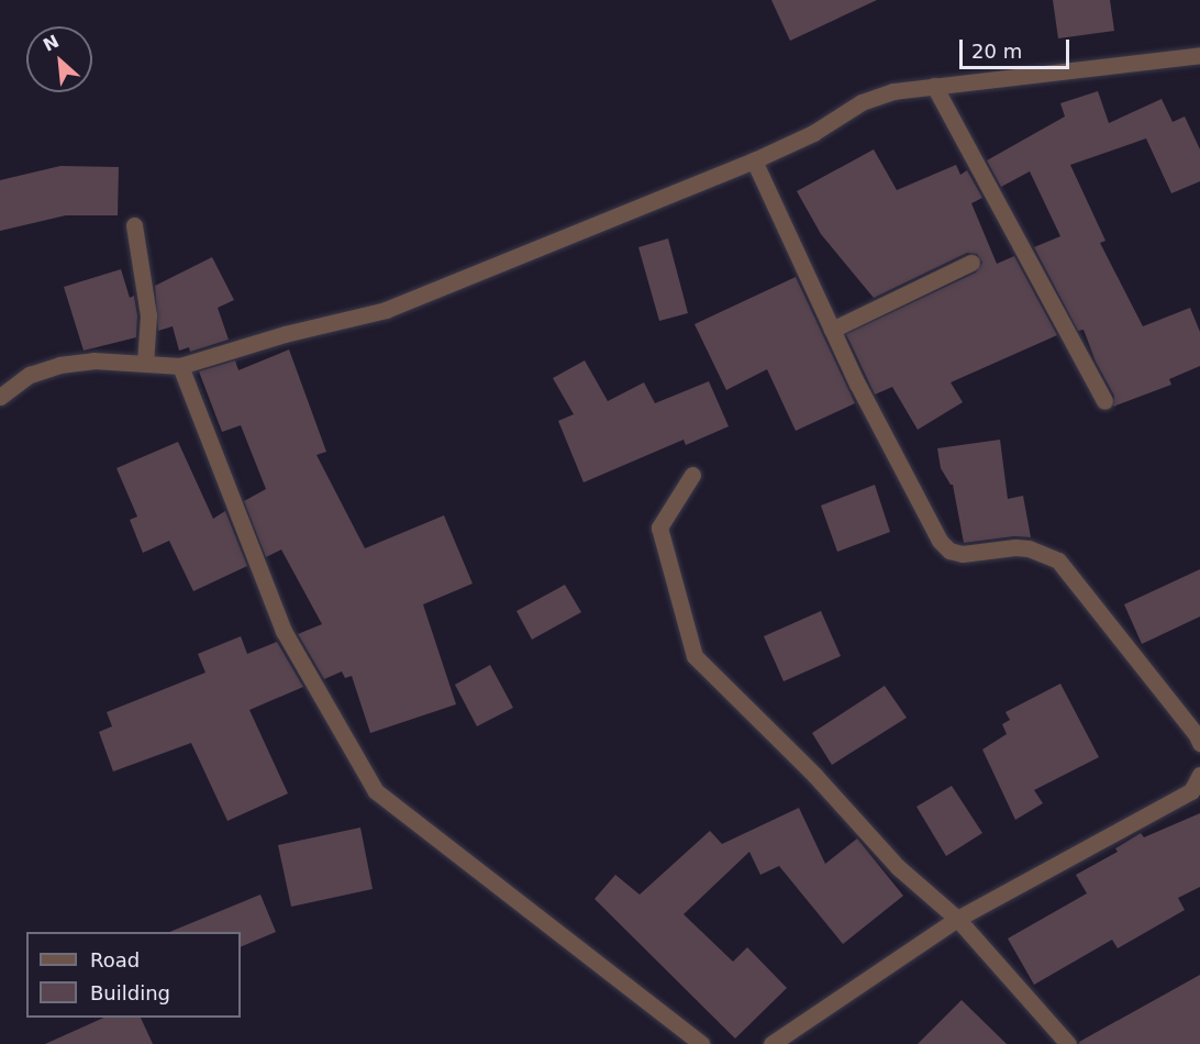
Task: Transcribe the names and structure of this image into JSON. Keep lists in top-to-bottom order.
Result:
{
  "legend": ["Road", "Building"],
  "scale_bar": "20 m",
  "north": "top left"
}
